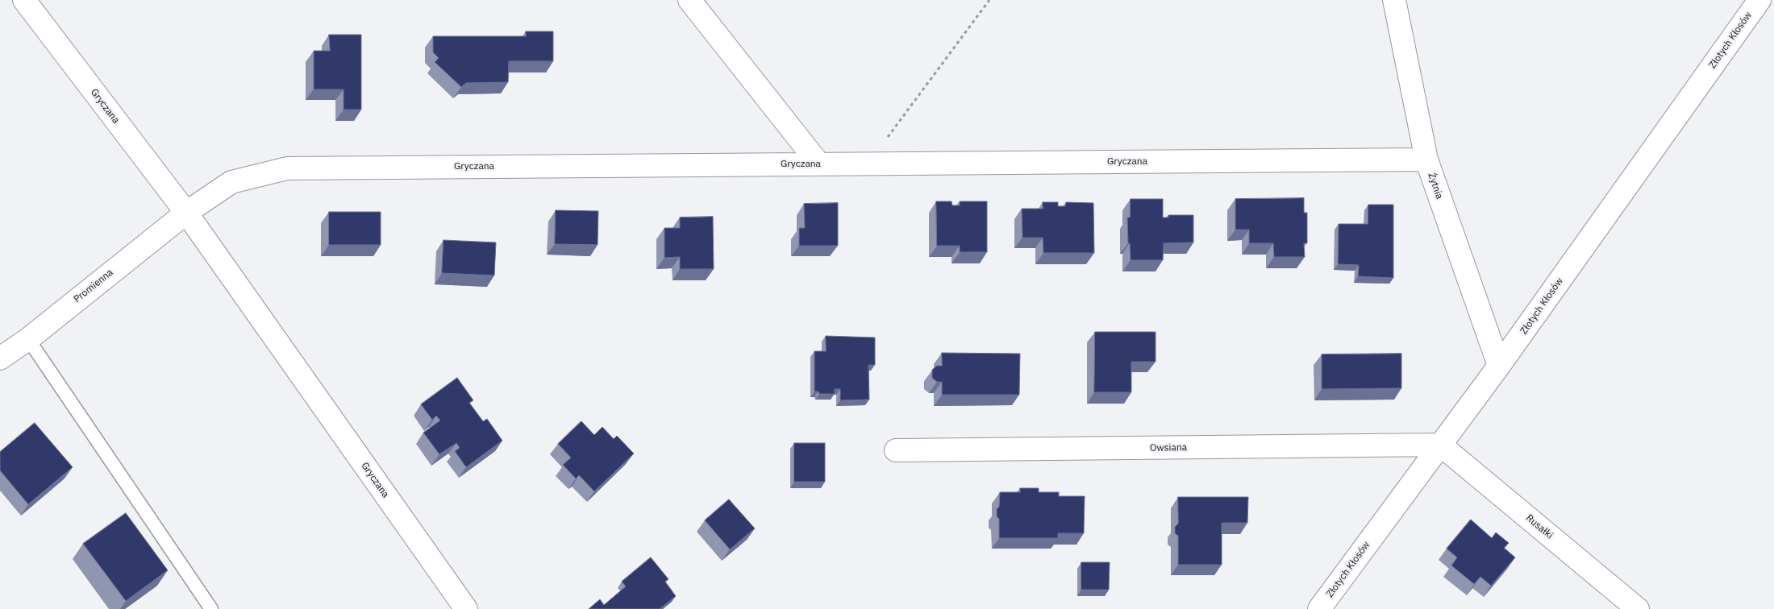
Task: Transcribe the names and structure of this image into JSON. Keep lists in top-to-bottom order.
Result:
{
  "streets": {
    "street": [
      "Złotych Kłosów",
      "Gryczana",
      "Żytnia",
      "Promienna",
      "Owsiana",
      "Rusałki"
    ]
  },
  "crossings": [
    ["Złotych Kłosów", "Żytnia"],
    ["Złotych Kłosów", "Owsiana"],
    ["Złotych Kłosów", "Rusałki"],
    ["Gryczana", "Żytnia"],
    ["Gryczana", "Promienna"],
    ["Owsiana", "Rusałki"]
  ]
}
